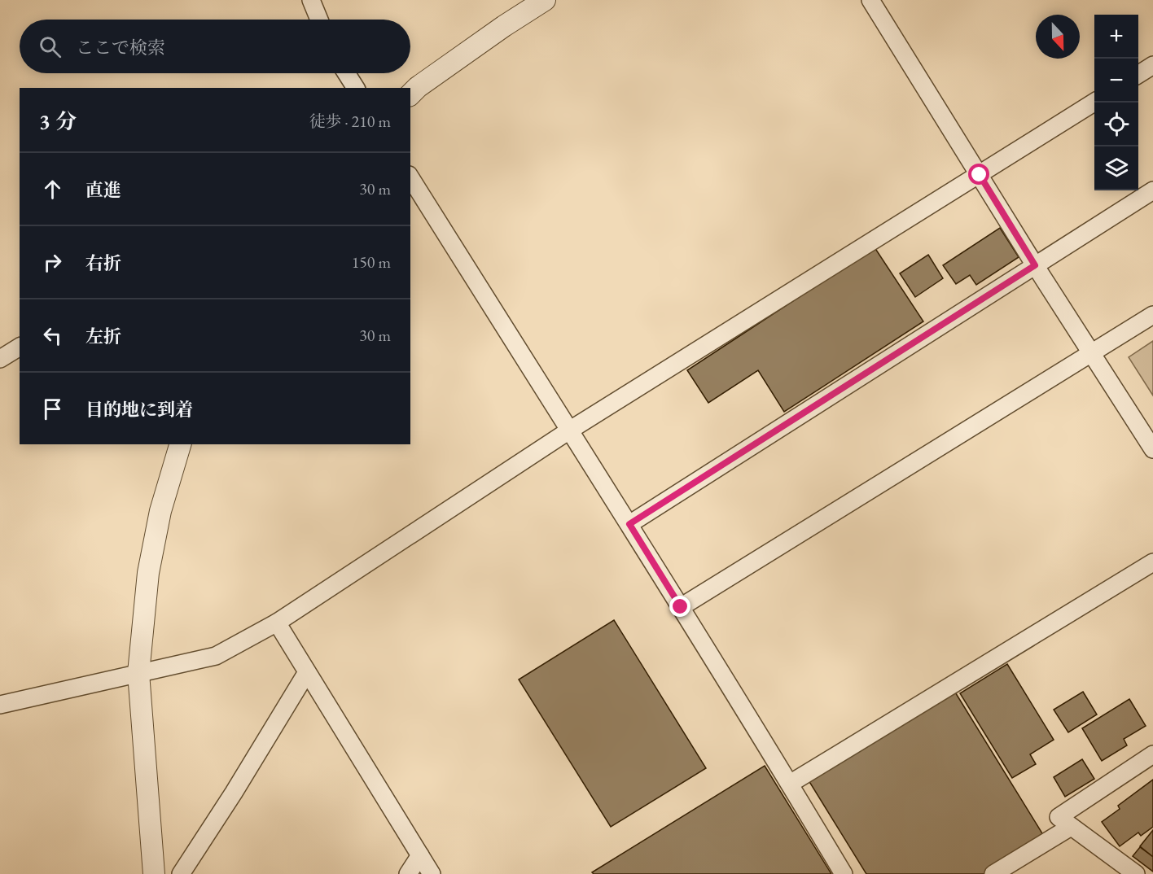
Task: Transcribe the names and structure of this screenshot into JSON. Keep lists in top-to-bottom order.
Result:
{
  "north": "bottom",
  "page": {
    "map_buttons": ["+", "−"],
    "search": "ここで検索",
    "heading": ["3 分", "徒歩 · 210 m"],
    "list": [
      ["直進", "30 m"],
      ["右折", "150 m"],
      ["左折", "30 m"],
      "目的地に到着"
    ]
  }
}
